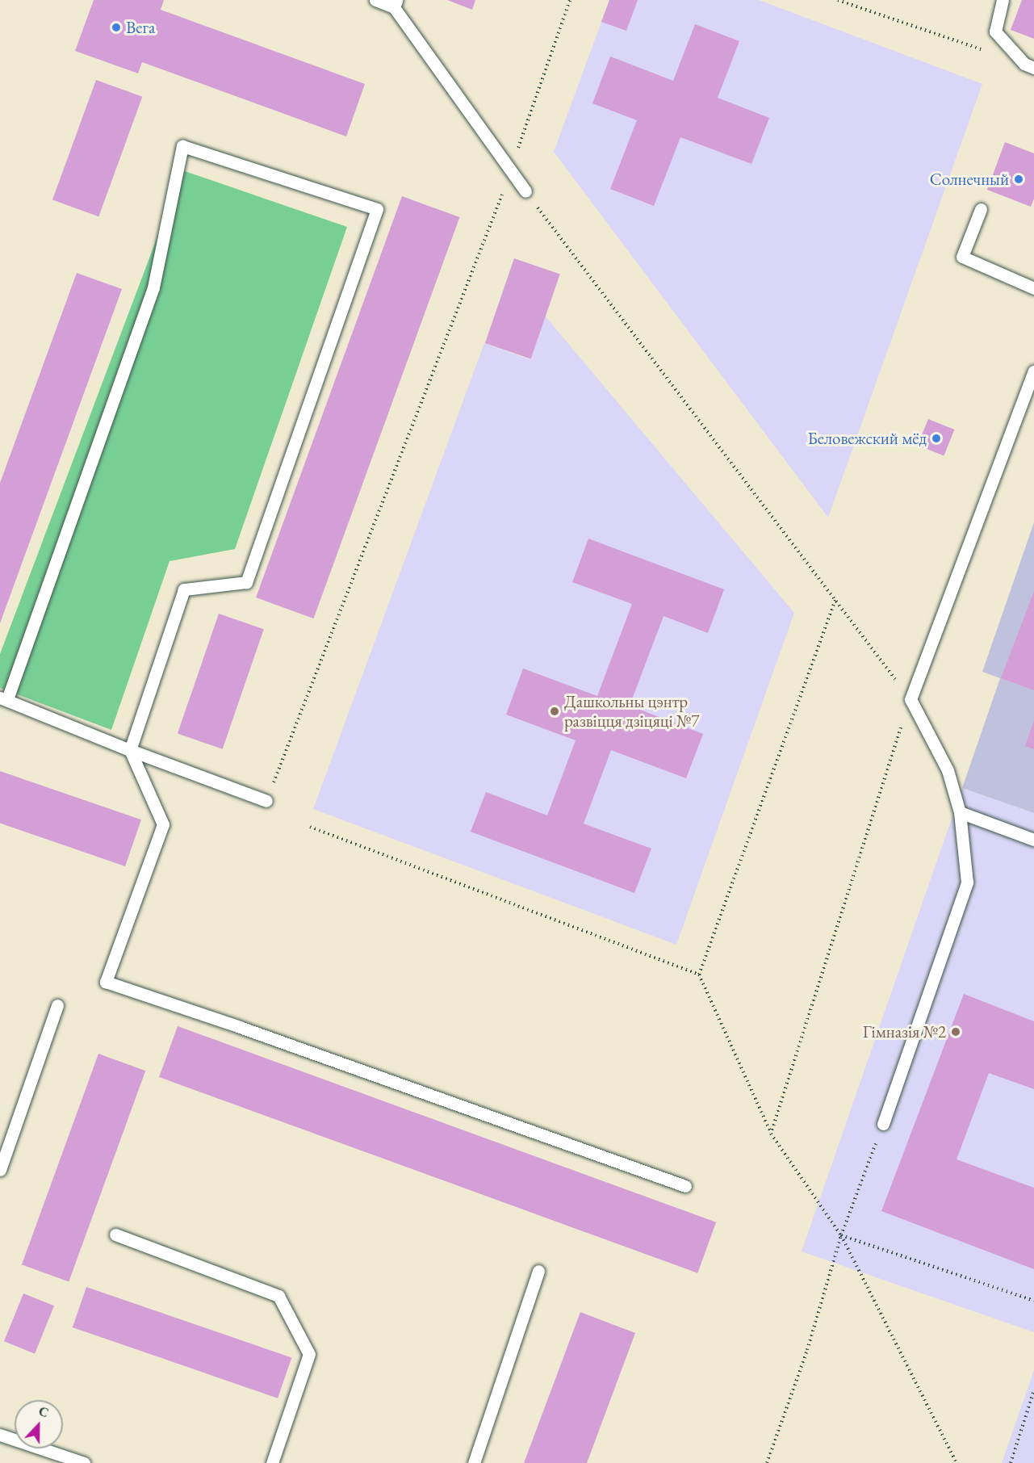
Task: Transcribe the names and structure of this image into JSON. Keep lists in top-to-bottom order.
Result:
{
  "places": [
    "Вега",
    "Солнечный",
    "Беловежский мёд",
    "Дашкольны цэнтр развіцця дзіцяці №7",
    "Гімназія №2"
  ],
  "north": "top"
}
